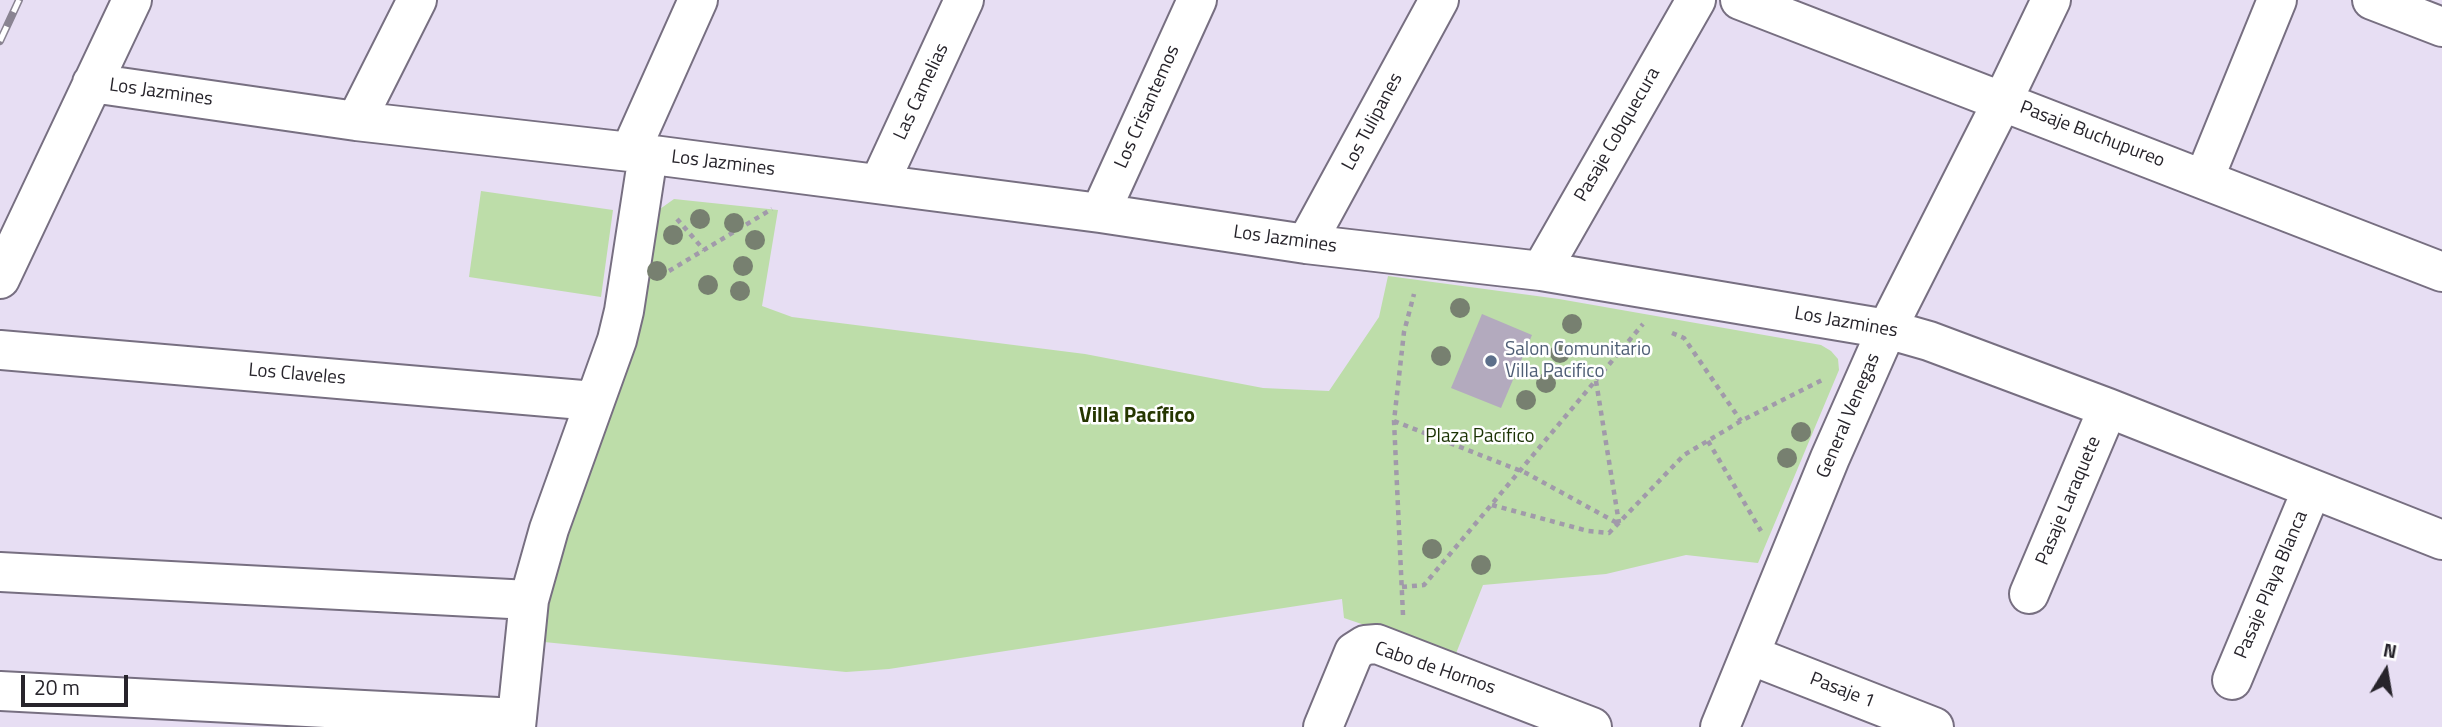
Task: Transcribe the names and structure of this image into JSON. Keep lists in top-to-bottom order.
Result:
{
  "streets": {
    "street": [
      "Las Camelias",
      "Los Jazmines",
      "Los Crisantemos",
      "Los Tulipanes",
      "Pasaje Cobquecura",
      "Pasaje Buchupureo",
      "Los Claveles",
      "General Venegas",
      "Pasaje Laraquete",
      "Pasaje Playa Blanca",
      "Cabo de Hornos",
      "Pasaje 1"
    ]
  },
  "crossings": [
    ["Las Camelias", "Los Jazmines"],
    ["Los Jazmines", "Los Crisantemos"],
    ["Los Jazmines", "Los Tulipanes"],
    ["Los Jazmines", "Pasaje Cobquecura"],
    ["Los Jazmines", "General Venegas"],
    ["Los Jazmines", "Pasaje Laraquete"],
    ["Los Jazmines", "Pasaje Playa Blanca"],
    ["Pasaje Buchupureo", "General Venegas"],
    ["General Venegas", "Pasaje 1"]
  ],
  "districts": ["Villa Pacífico"],
  "parks": ["Plaza Pacífico"],
  "places": ["Salon Comunitario Villa Pacifico"],
  "scale_bar": "20 m",
  "north": "top"
}
